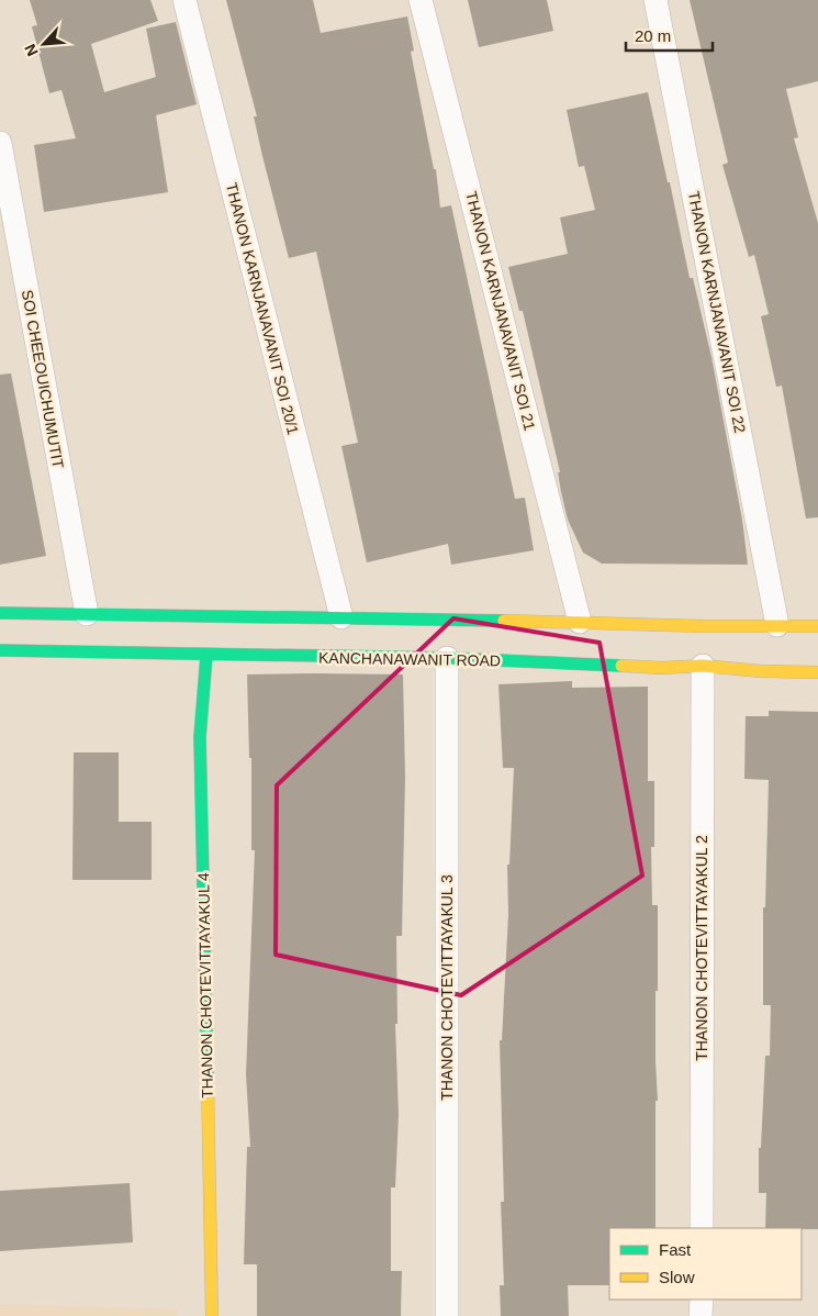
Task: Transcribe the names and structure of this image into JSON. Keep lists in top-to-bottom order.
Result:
{
  "streets": {
    "main road": ["KANCHANAWANIT ROAD", "THANON CHOTEVITTAYAKUL 4"],
    "street": [
      "THANON KARNJANAVANIT SOI 20/1",
      "THANON KARNJANAVANIT SOI 21",
      "THANON KARNJANAVANIT SOI 22",
      "SOI CHEEOUICHUMUTIT",
      "THANON CHOTEVITTAYAKUL 2",
      "THANON CHOTEVITTAYAKUL 3"
    ]
  },
  "crossings": [
    ["KANCHANAWANIT ROAD", "THANON CHOTEVITTAYAKUL 2"],
    ["KANCHANAWANIT ROAD", "THANON CHOTEVITTAYAKUL 4"],
    ["KANCHANAWANIT ROAD", "THANON CHOTEVITTAYAKUL 3"]
  ],
  "legend": ["Fast", "Slow"],
  "scale_bar": "20 m",
  "north": "bottom left"
}
